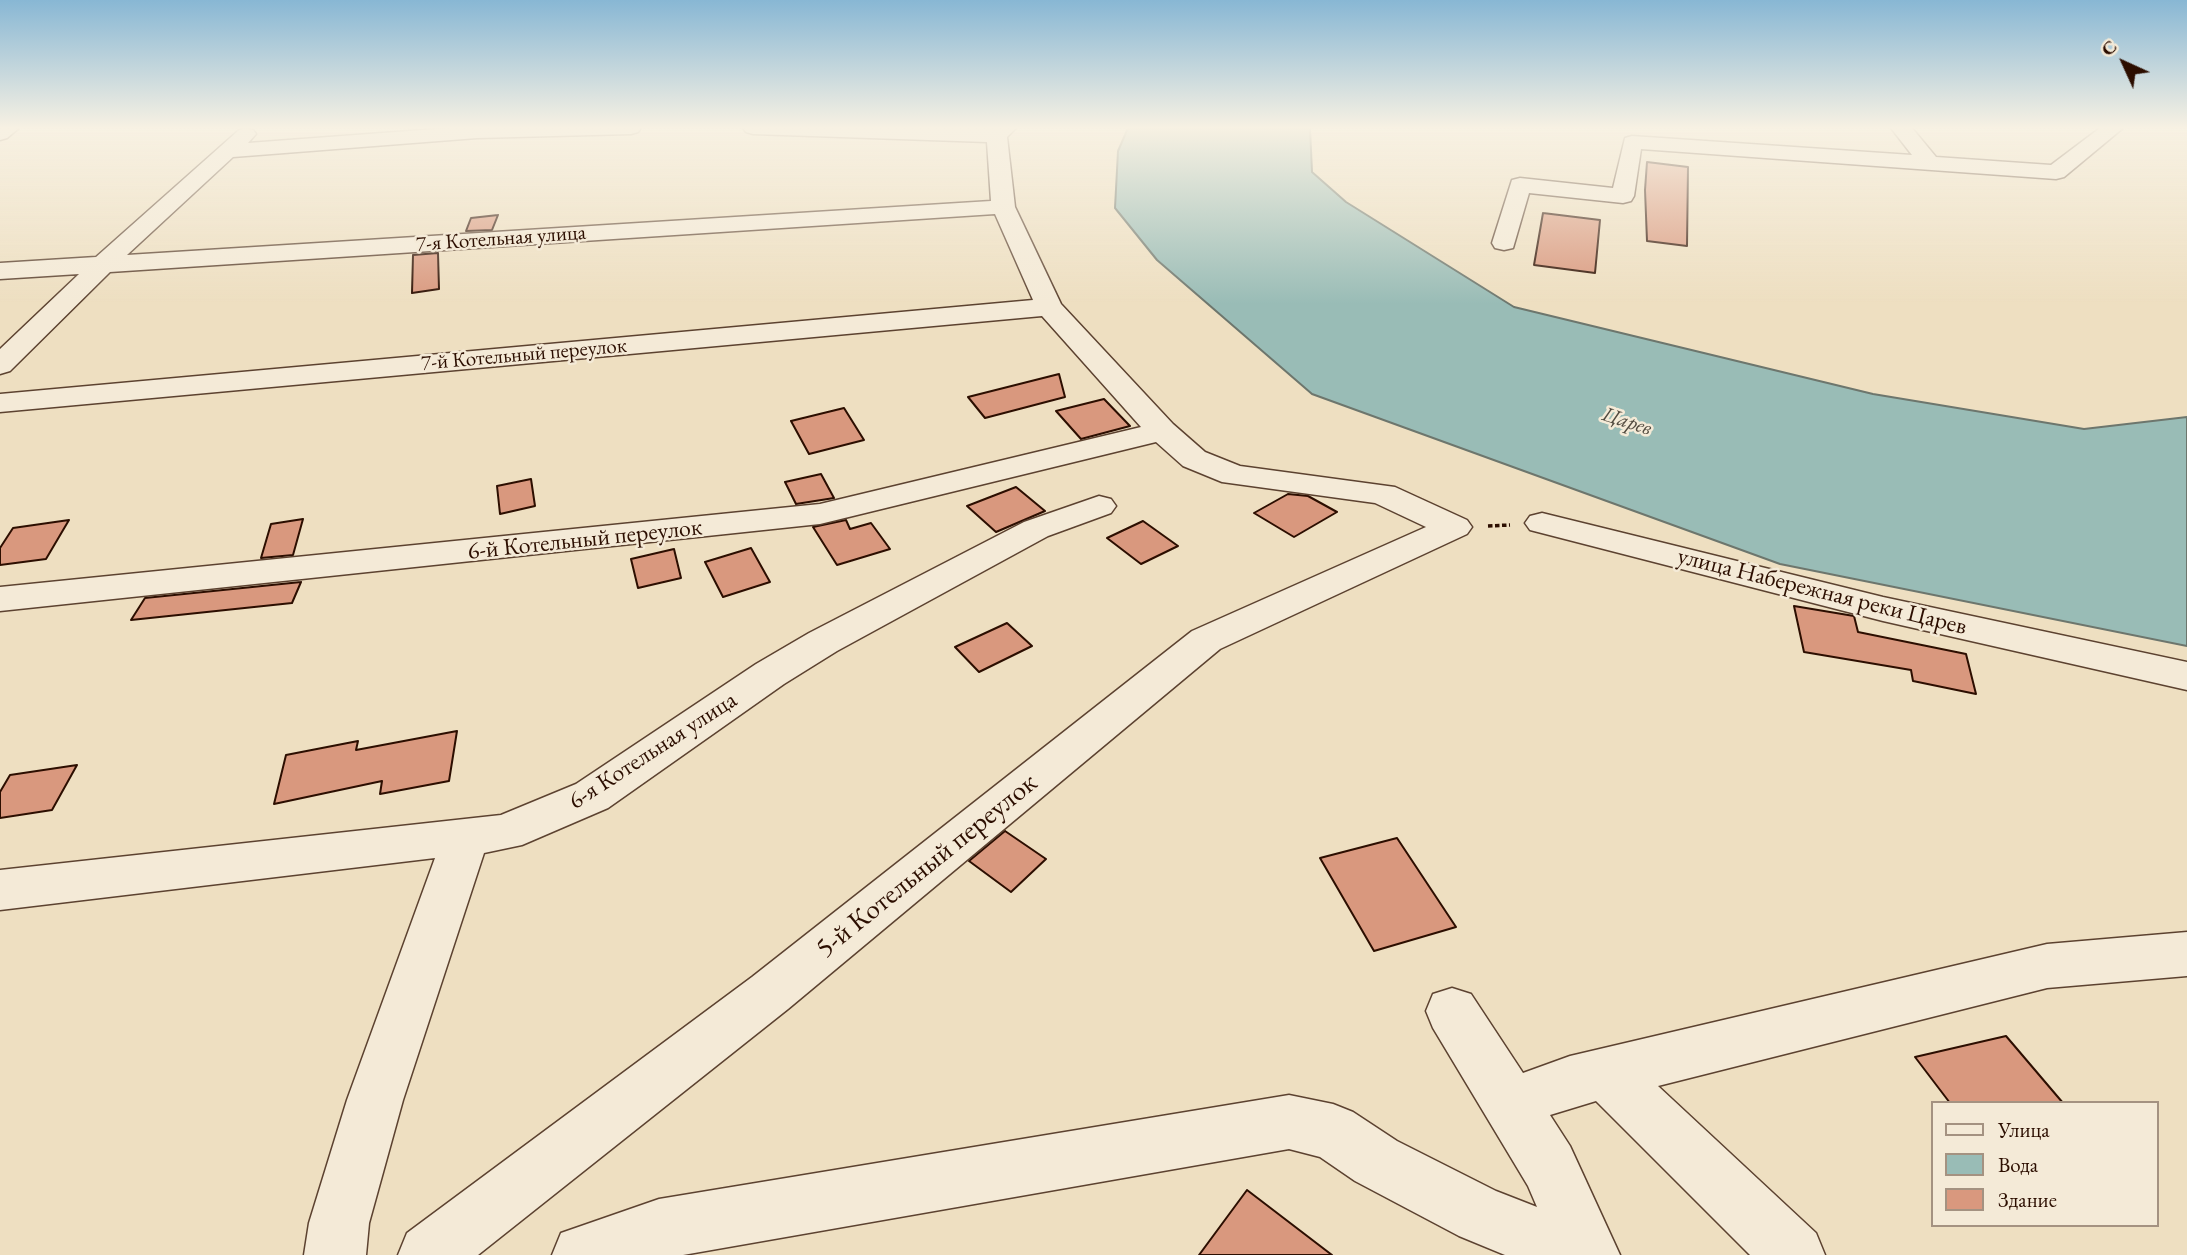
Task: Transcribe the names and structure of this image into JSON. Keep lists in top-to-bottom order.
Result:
{
  "streets": {
    "street": [
      "7-я Котельная улица",
      "7-й Котельный переулок",
      "6-й Котельный переулок",
      "улица Набережная реки Царев",
      "6-я Котельная улица",
      "5-й Котельный переулок"
    ]
  },
  "water": ["Царев"],
  "legend": ["Улица", "Вода", "Здание"],
  "north": "top left"
}
